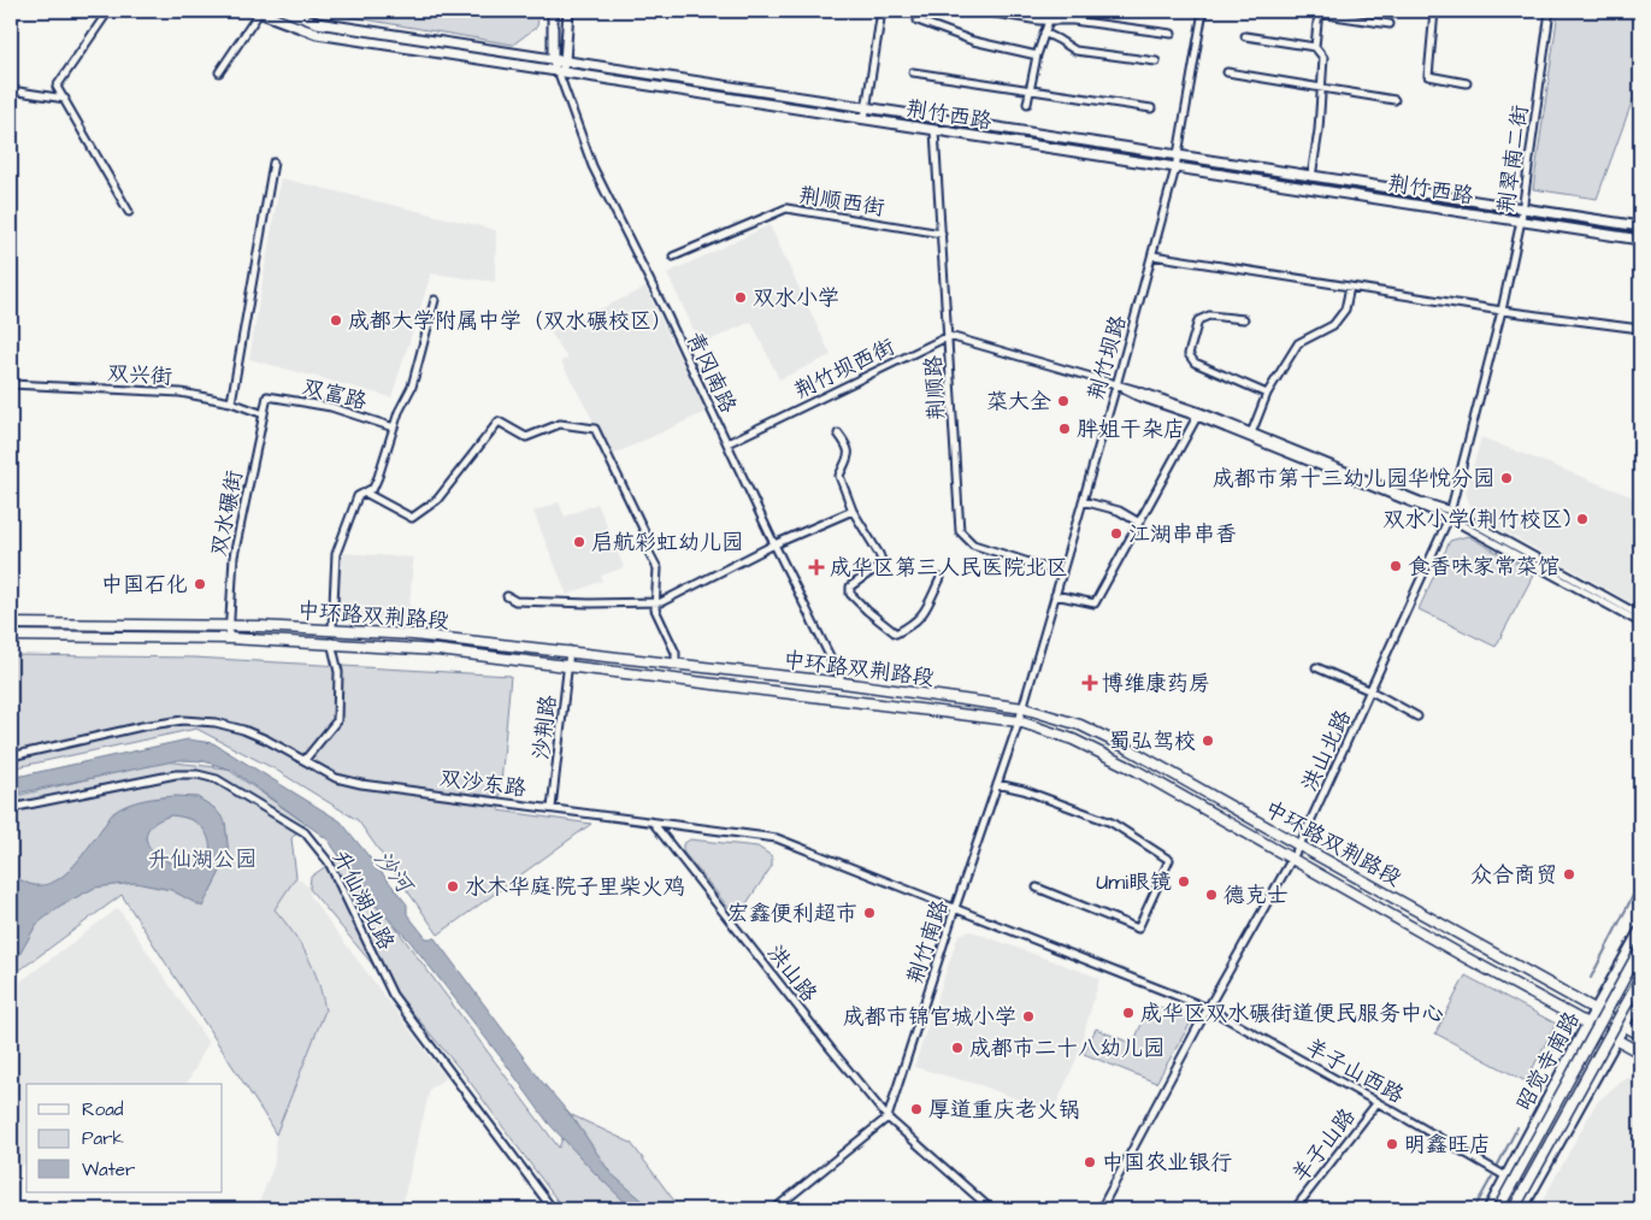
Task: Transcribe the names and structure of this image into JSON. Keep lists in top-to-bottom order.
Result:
{
  "streets": {
    "main road": ["荆竹西路", "中环路双荆路段", "昭觉寺南路"],
    "street": [
      "荆翠南二街",
      "荆顺西街",
      "荆竹坝路",
      "荆竹坝西街",
      "青冈南路",
      "双兴街",
      "荆顺路",
      "双富路",
      "双水碾街",
      "沙荆路",
      "洪山北路",
      "双沙东路",
      "升仙湖北路",
      "荆竹南路",
      "洪山路",
      "羊子山西路",
      "羊子山路"
    ]
  },
  "crossings": [
    ["荆竹西路", "荆翠南二街"],
    ["荆竹西路", "荆竹坝路"],
    ["荆竹西路", "青冈南路"],
    ["荆竹西路", "荆顺路"],
    ["荆翠南二街", "洪山北路"],
    ["荆顺西街", "荆顺路"],
    ["荆竹坝路", "荆顺路"],
    ["荆竹坝路", "中环路双荆路段"],
    ["荆竹坝路", "荆竹南路"],
    ["荆竹坝西街", "青冈南路"],
    ["荆竹坝西街", "荆顺路"],
    ["青冈南路", "中环路双荆路段"],
    ["双兴街", "双水碾街"],
    ["双富路", "双水碾街"],
    ["双水碾街", "中环路双荆路段"],
    ["中环路双荆路段", "沙荆路"],
    ["中环路双荆路段", "洪山北路"],
    ["中环路双荆路段", "荆竹南路"],
    ["中环路双荆路段", "昭觉寺南路"],
    ["沙荆路", "双沙东路"],
    ["洪山北路", "羊子山西路"],
    ["双沙东路", "荆竹南路"],
    ["双沙东路", "洪山路"],
    ["双沙东路", "羊子山西路"],
    ["荆竹南路", "洪山路"],
    ["荆竹南路", "羊子山西路"],
    ["昭觉寺南路", "羊子山西路"],
    ["羊子山西路", "羊子山路"]
  ],
  "water": ["沙河"],
  "parks": ["升仙湖公园"],
  "places": {
    "other": [
      "双水小学",
      "成都大学附属中学（双水碾校区）",
      "菜大全",
      "胖姐干杂店",
      "成都市第十三幼儿园华悦分园",
      "双水小学(荆竹校区)",
      "江湖串串香",
      "启航彩虹幼儿园",
      "食香味家常菜馆",
      "中国石化",
      "蜀弘驾校",
      "众合商贸",
      "Umi眼镜",
      "水木华庭·院子里柴火鸡",
      "德克士",
      "宏鑫便利超市",
      "成华区双水碾街道便民服务中心",
      "成都市锦官城小学",
      "成都市二十八幼儿园",
      "厚道重庆老火锅",
      "明鑫旺店",
      "中国农业银行"
    ],
    "health": ["成华区第三人民医院北区", "博维康药房"]
  },
  "legend": ["Road", "Park", "Water"]
}
